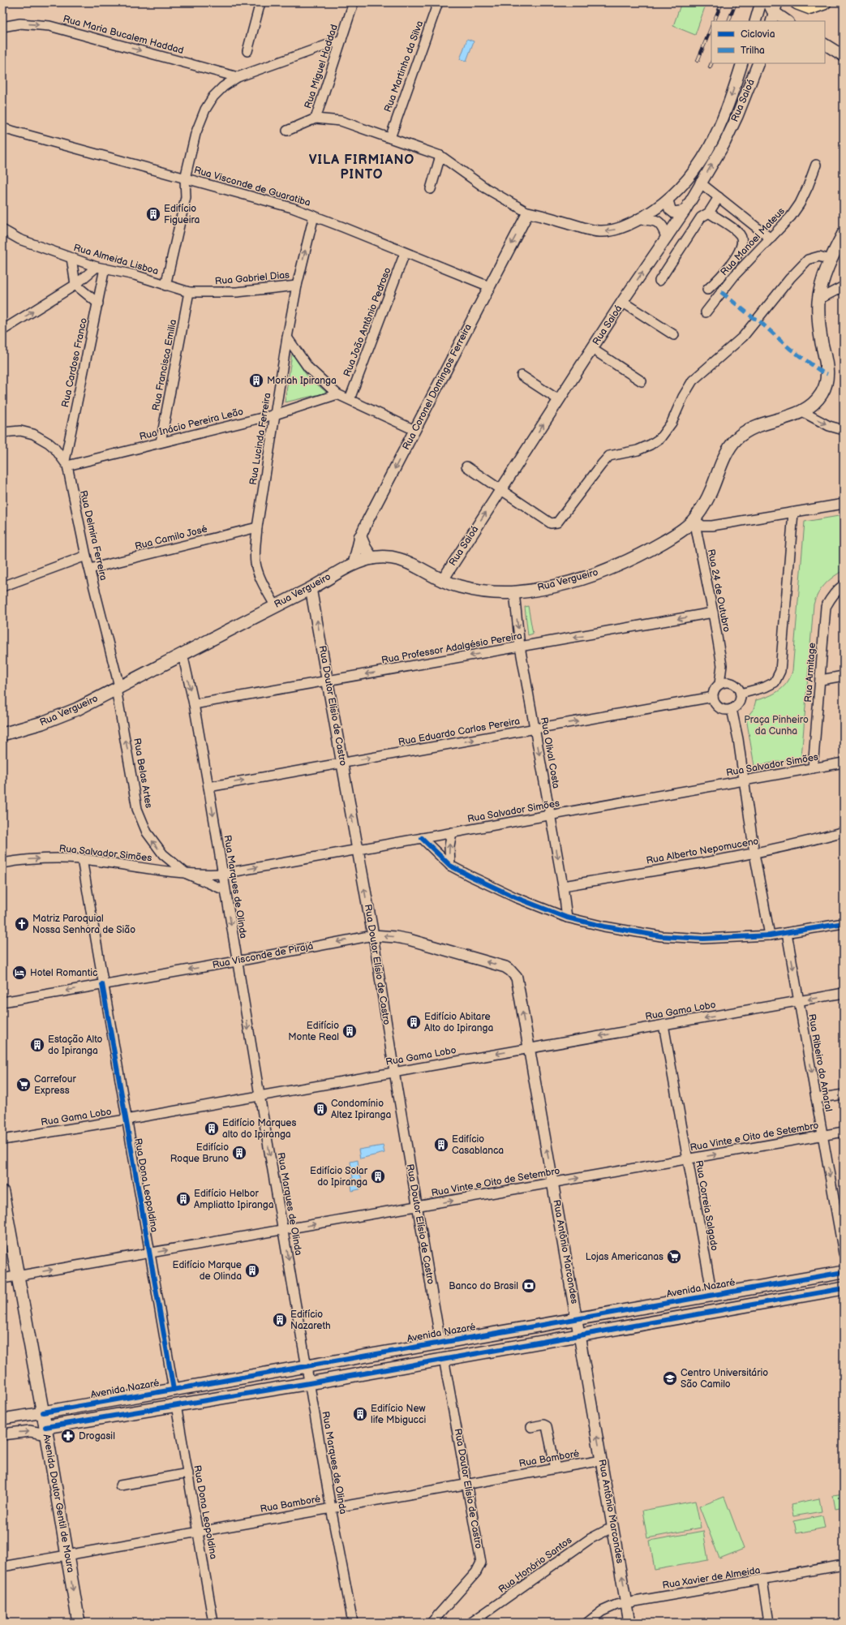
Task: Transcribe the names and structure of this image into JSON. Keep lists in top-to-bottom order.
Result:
{
  "streets": {
    "main road": ["Rua Vergueiro", "Avenida Nazaré", "Avenida Doutor Gentil de Moura"],
    "street": [
      "Rua Maria Bucalem Haddad",
      "Rua Miguel Haddad",
      "Rua Martinho da Silva",
      "Rua Saioá",
      "Rua Visconde de Guaratiba",
      "Rua Manoel Mateus",
      "Rua Almeida Lisboa",
      "Rua Gabriel Dias",
      "Rua João Antônio Pedroso",
      "Rua Cardoso Franco",
      "Rua Francisca Emilia",
      "Rua Coronel Domingos Ferreira",
      "Rua Inácio Pereira Leão",
      "Rua Lucinda Ferreira",
      "Rua Delmira Ferreira",
      "Rua Camilo José",
      "Rua 24 de Outubro",
      "Rua Professor Adalgésio Pereira",
      "Rua Armitage",
      "Rua Doutor Elísio de Castro",
      "Rua Eduardo Carlos Pereira",
      "Rua Olival Costa",
      "Rua Salvador Simões",
      "Rua Belas Artes",
      "Rua Alberto Nepomuceno",
      "Rua Marques de Olinda",
      "Rua Visconde de Pirajá",
      "Rua Gama Lobo",
      "Rua Ribeiro do Amaral",
      "Rua Vinte e Oito de Setembro",
      "Rua Dona Leopoldina",
      "Rua Correia Salgado",
      "Rua Antônio Marcondes",
      "Rua Bamboré",
      "Rua Honório Santos",
      "Rua Xavier de Almeida"
    ]
  },
  "crossings": [
    ["Rua Saioá", "Rua Vergueiro"],
    ["Rua Visconde de Guaratiba", "Rua João Antônio Pedroso"],
    ["Rua Visconde de Guaratiba", "Rua Coronel Domingos Ferreira"],
    ["Rua Visconde de Guaratiba", "Rua Lucinda Ferreira"],
    ["Rua Almeida Lisboa", "Rua Gabriel Dias"],
    ["Rua Almeida Lisboa", "Rua Cardoso Franco"],
    ["Rua Almeida Lisboa", "Rua Francisca Emilia"],
    ["Rua Gabriel Dias", "Rua Francisca Emilia"],
    ["Rua Gabriel Dias", "Rua Lucinda Ferreira"],
    ["Rua Cardoso Franco", "Rua Inácio Pereira Leão"],
    ["Rua Cardoso Franco", "Rua Delmira Ferreira"],
    ["Rua Francisca Emilia", "Rua Inácio Pereira Leão"],
    ["Rua Coronel Domingos Ferreira", "Rua Vergueiro"],
    ["Rua Inácio Pereira Leão", "Rua Lucinda Ferreira"],
    ["Rua Inácio Pereira Leão", "Rua Delmira Ferreira"],
    ["Rua Lucinda Ferreira", "Rua Camilo José"],
    ["Rua Lucinda Ferreira", "Rua Vergueiro"],
    ["Rua Delmira Ferreira", "Rua Camilo José"],
    ["Rua Delmira Ferreira", "Rua Vergueiro"],
    ["Rua Delmira Ferreira", "Rua Belas Artes"],
    ["Rua Vergueiro", "Rua 24 de Outubro"],
    ["Rua Vergueiro", "Rua Doutor Elísio de Castro"],
    ["Rua Vergueiro", "Rua Olival Costa"],
    ["Rua Vergueiro", "Rua Belas Artes"],
    ["Rua Vergueiro", "Rua Marques de Olinda"],
    ["Rua 24 de Outubro", "Rua Professor Adalgésio Pereira"],
    ["Rua 24 de Outubro", "Rua Eduardo Carlos Pereira"],
    ["Rua Professor Adalgésio Pereira", "Rua Doutor Elísio de Castro"],
    ["Rua Professor Adalgésio Pereira", "Rua Olival Costa"],
    ["Rua Professor Adalgésio Pereira", "Rua Marques de Olinda"],
    ["Rua Armitage", "Rua Salvador Simões"],
    ["Rua Doutor Elísio de Castro", "Rua Eduardo Carlos Pereira"],
    ["Rua Doutor Elísio de Castro", "Rua Salvador Simões"],
    ["Rua Doutor Elísio de Castro", "Rua Visconde de Pirajá"],
    ["Rua Doutor Elísio de Castro", "Rua Gama Lobo"],
    ["Rua Doutor Elísio de Castro", "Rua Vinte e Oito de Setembro"],
    ["Rua Doutor Elísio de Castro", "Avenida Nazaré"],
    ["Rua Doutor Elísio de Castro", "Rua Bamboré"],
    ["Rua Eduardo Carlos Pereira", "Rua Olival Costa"],
    ["Rua Eduardo Carlos Pereira", "Rua Marques de Olinda"],
    ["Rua Olival Costa", "Rua Salvador Simões"],
    ["Rua Olival Costa", "Rua Alberto Nepomuceno"],
    ["Rua Salvador Simões", "Rua Belas Artes"],
    ["Rua Salvador Simões", "Rua Marques de Olinda"],
    ["Rua Salvador Simões", "Rua Dona Leopoldina"],
    ["Rua Marques de Olinda", "Rua Visconde de Pirajá"],
    ["Rua Marques de Olinda", "Rua Gama Lobo"],
    ["Rua Marques de Olinda", "Rua Vinte e Oito de Setembro"],
    ["Rua Marques de Olinda", "Avenida Nazaré"],
    ["Rua Marques de Olinda", "Rua Bamboré"],
    ["Rua Visconde de Pirajá", "Rua Dona Leopoldina"],
    ["Rua Visconde de Pirajá", "Rua Antônio Marcondes"],
    ["Rua Gama Lobo", "Rua Ribeiro do Amaral"],
    ["Rua Gama Lobo", "Rua Dona Leopoldina"],
    ["Rua Gama Lobo", "Rua Correia Salgado"],
    ["Rua Gama Lobo", "Rua Antônio Marcondes"],
    ["Rua Ribeiro do Amaral", "Rua Vinte e Oito de Setembro"],
    ["Rua Vinte e Oito de Setembro", "Rua Dona Leopoldina"],
    ["Rua Vinte e Oito de Setembro", "Rua Correia Salgado"],
    ["Rua Vinte e Oito de Setembro", "Rua Antônio Marcondes"],
    ["Rua Vinte e Oito de Setembro", "Avenida Doutor Gentil de Moura"],
    ["Rua Dona Leopoldina", "Avenida Nazaré"],
    ["Rua Dona Leopoldina", "Rua Bamboré"],
    ["Rua Correia Salgado", "Avenida Nazaré"],
    ["Rua Antônio Marcondes", "Avenida Nazaré"],
    ["Rua Antônio Marcondes", "Rua Bamboré"],
    ["Rua Antônio Marcondes", "Rua Honório Santos"],
    ["Rua Antônio Marcondes", "Rua Xavier de Almeida"],
    ["Avenida Nazaré", "Avenida Doutor Gentil de Moura"],
    ["Rua Bamboré", "Avenida Doutor Gentil de Moura"]
  ],
  "one_way": [
    "Rua Maria Bucalem Haddad",
    "Rua Coronel Domingos Ferreira",
    "Rua Professor Adalgésio Pereira",
    "Rua Eduardo Carlos Pereira",
    "Rua Olival Costa",
    "Rua Belas Artes",
    "Rua Marques de Olinda",
    "Rua Visconde de Pirajá",
    "Rua Ribeiro do Amaral",
    "Rua Vinte e Oito de Setembro",
    "Rua Antônio Marcondes"
  ],
  "districts": ["VILA FIRMIANO PINTO"],
  "parks": ["Praça Pinheiro da Cunha"],
  "places": {
    "building": [
      "Edifício Figueira",
      "Moriah Ipiranga",
      "Edifício Abitare Alto do Ipiranga",
      "Edifício Monte Real",
      "Estação Alto do Ipiranga",
      "Condomínio Altez Ipiranga",
      "Edifício Marques alto do Ipiranga",
      "Edifício Casablanca",
      "Edifício Roque Bruno",
      "Edifício Solar do Ipiranga",
      "Edifício Helbor Ampliatto Ipiranga",
      "Edifício Marque de Olinda",
      "Edifício Nazareth",
      "Edifício New life Mbigucci"
    ],
    "church": ["Matriz Paroquial Nossa Senhora de Sião"],
    "hotel": ["Hotel Romantic"],
    "supermarket": ["Carrefour Express", "Lojas Americanas"],
    "bank": ["Banco do Brasil"],
    "school or university": ["Centro Universitário São Camilo"],
    "pharmacy": ["Drogasil"]
  },
  "legend": ["Ciclovia", "Trilha"]
}
